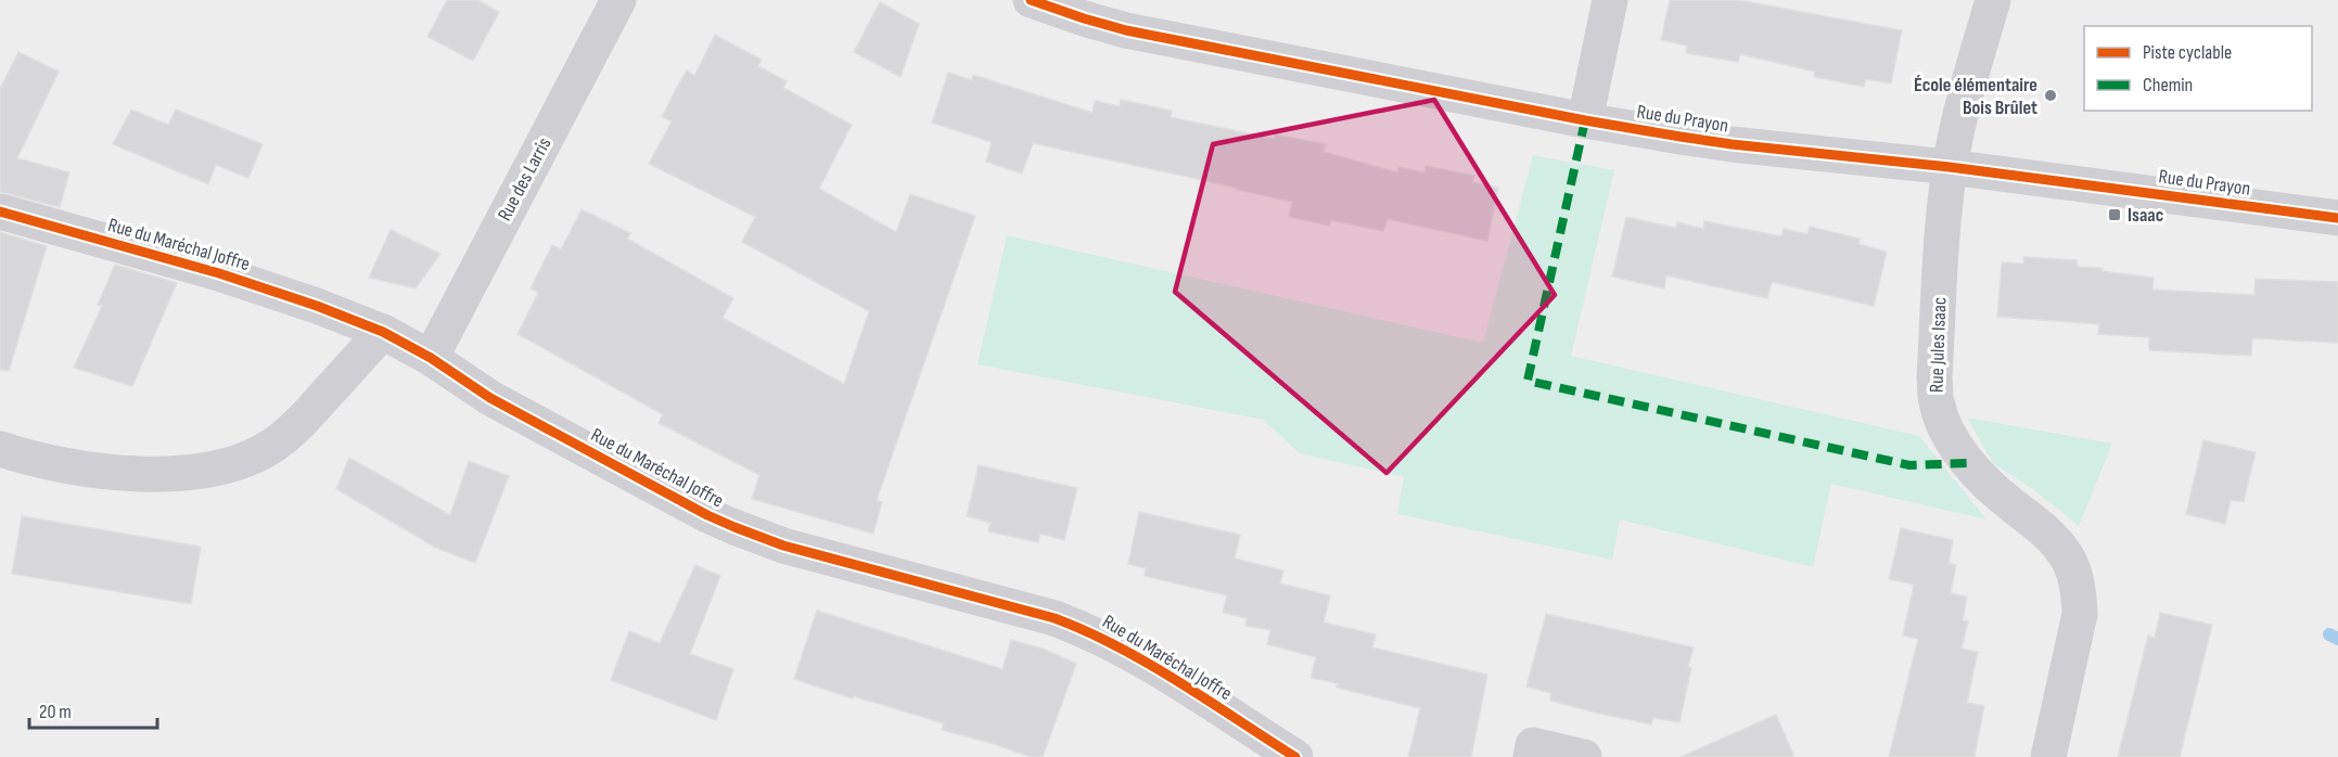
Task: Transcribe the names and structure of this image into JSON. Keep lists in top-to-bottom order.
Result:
{
  "streets": {
    "street": [
      "Rue du Prayon",
      "Rue des Larris",
      "Rue du Maréchal Joffre",
      "Rue Jules Isaac"
    ]
  },
  "crossings": [
    ["Rue du Prayon", "Rue Jules Isaac"],
    ["Rue des Larris", "Rue du Maréchal Joffre"]
  ],
  "places": {
    "other": ["École élémentaire Bois Brûlet"],
    "transit": ["Isaac"]
  },
  "legend": ["Piste cyclable", "Chemin"],
  "scale_bar": "20 m"
}
